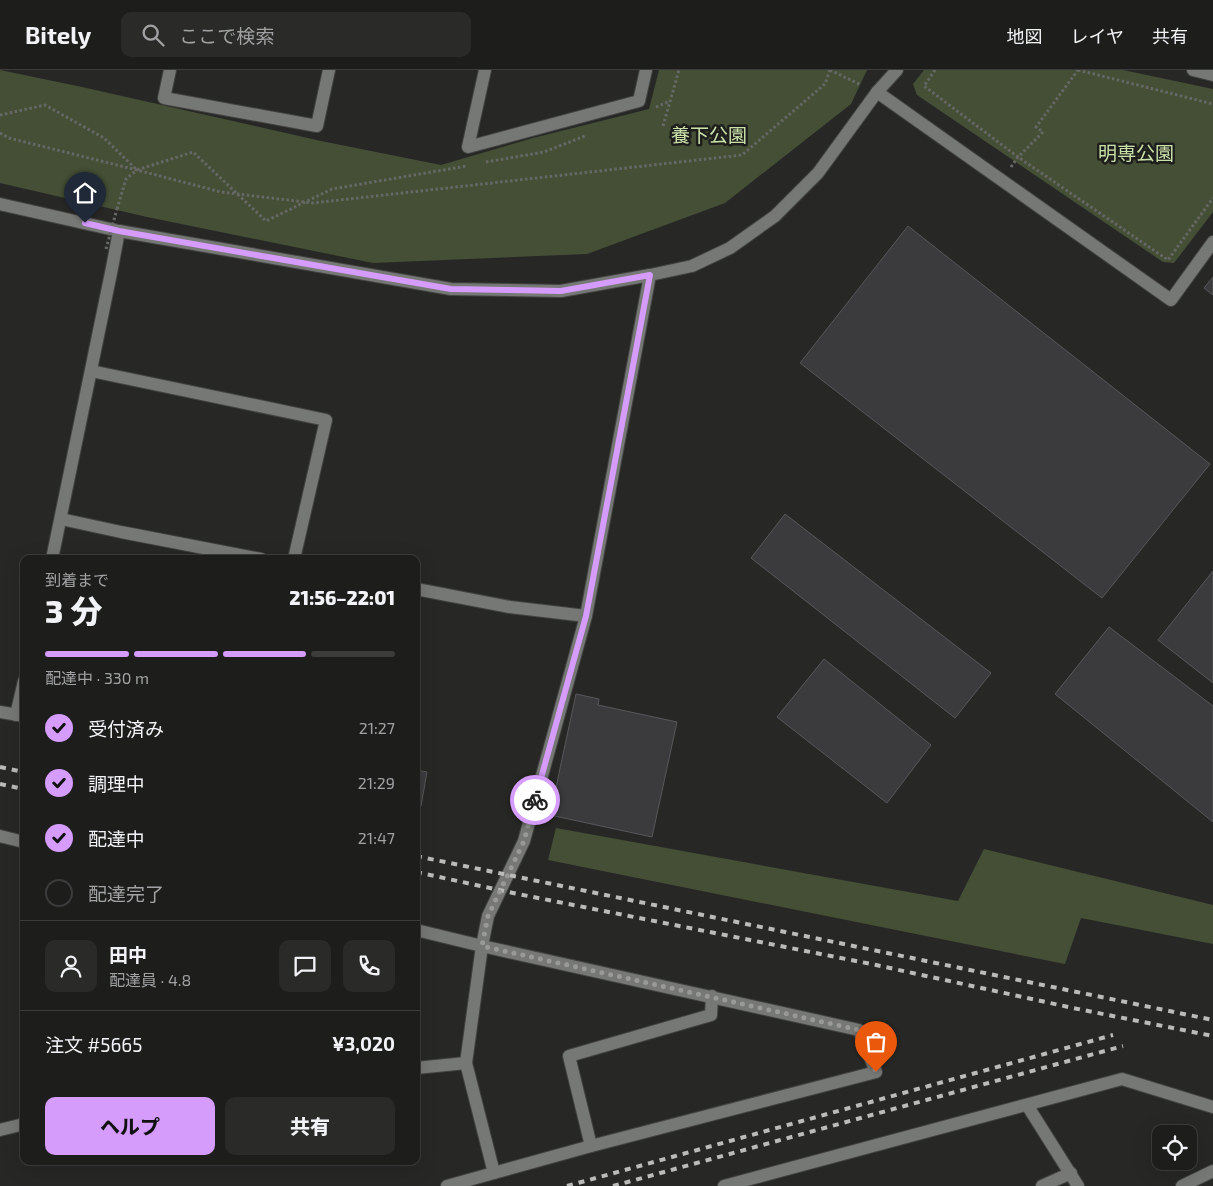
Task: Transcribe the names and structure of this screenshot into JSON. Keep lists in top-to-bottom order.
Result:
{
  "parks": ["養下公園", "明専公園"],
  "page": {
    "header": "Bitely",
    "search": "ここで検索",
    "nav": ["地図", "レイヤ", "共有"],
    "heading": ["3 分", "到着まで", "21:56–22:01"],
    "panel": [
      "田中",
      "配達員 · 4.8",
      "注文 #5665",
      "¥3,020"
    ],
    "bar": "配達中 · 330 m",
    "list": [
      ["受付済み", "21:27"],
      ["調理中", "21:29"],
      ["配達中", "21:47"],
      "配達完了"
    ],
    "buttons": ["ヘルプ", "共有"]
  }
}
